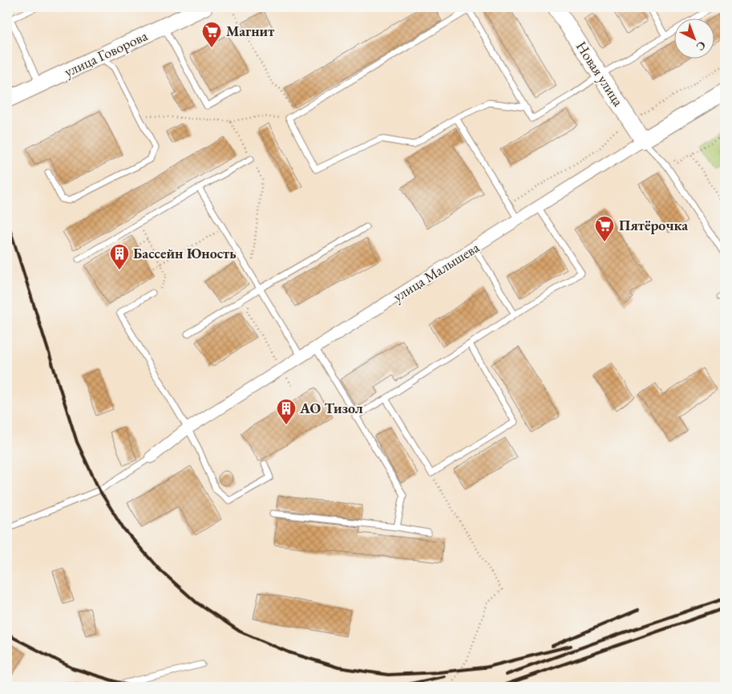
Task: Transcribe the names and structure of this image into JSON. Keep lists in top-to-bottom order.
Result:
{
  "streets": {
    "main road": ["улица Говорова", "Новая улица", "улица Малышева"]
  },
  "crossings": [
    ["Новая улица", "улица Малышева"]
  ],
  "places": {
    "supermarket": ["Магнит", "Пятёрочка"],
    "building": ["Бассейн Юность", "АО Тизол"]
  },
  "north": "bottom right"
}
